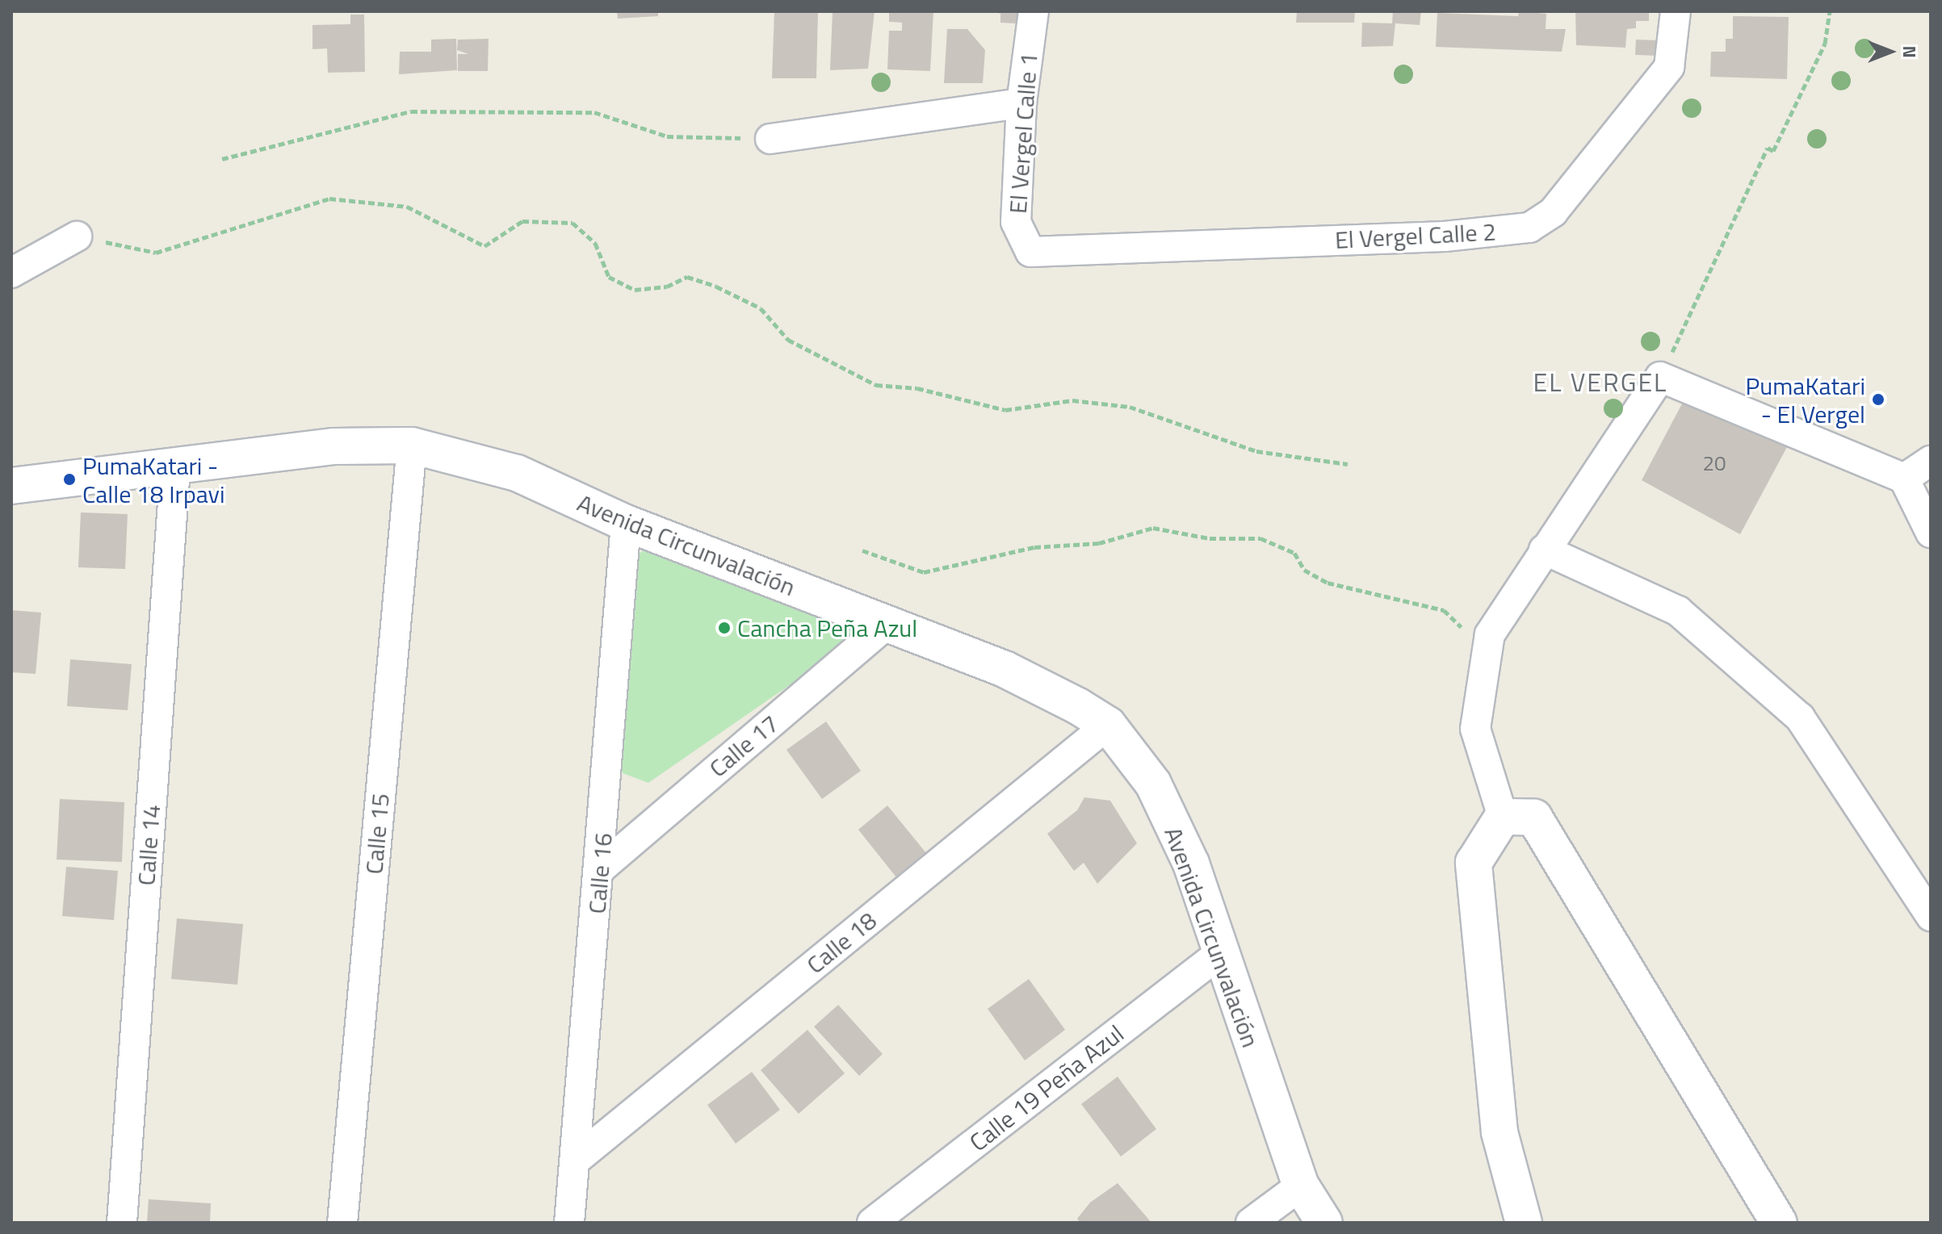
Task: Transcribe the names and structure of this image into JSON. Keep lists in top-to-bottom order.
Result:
{
  "streets": {
    "street": [
      "El Vergel Calle 1",
      "El Vergel Calle 2",
      "Avenida Circunvalación",
      "Calle 17",
      "Calle 15",
      "Calle 14",
      "Calle 16",
      "Calle 18",
      "Calle 19 Peña Azul"
    ]
  },
  "crossings": [
    ["El Vergel Calle 1", "El Vergel Calle 2"],
    ["Avenida Circunvalación", "Calle 17"],
    ["Avenida Circunvalación", "Calle 15"],
    ["Avenida Circunvalación", "Calle 14"],
    ["Avenida Circunvalación", "Calle 16"],
    ["Avenida Circunvalación", "Calle 18"],
    ["Avenida Circunvalación", "Calle 19 Peña Azul"],
    ["Calle 17", "Calle 16"],
    ["Calle 16", "Calle 18"]
  ],
  "districts": ["EL VERGEL"],
  "places": ["PumaKatari - El Vergel", "PumaKatari - Calle 18 Irpavi", "Cancha Peña Azul"],
  "house_numbers": ["20"],
  "north": "right"
}
